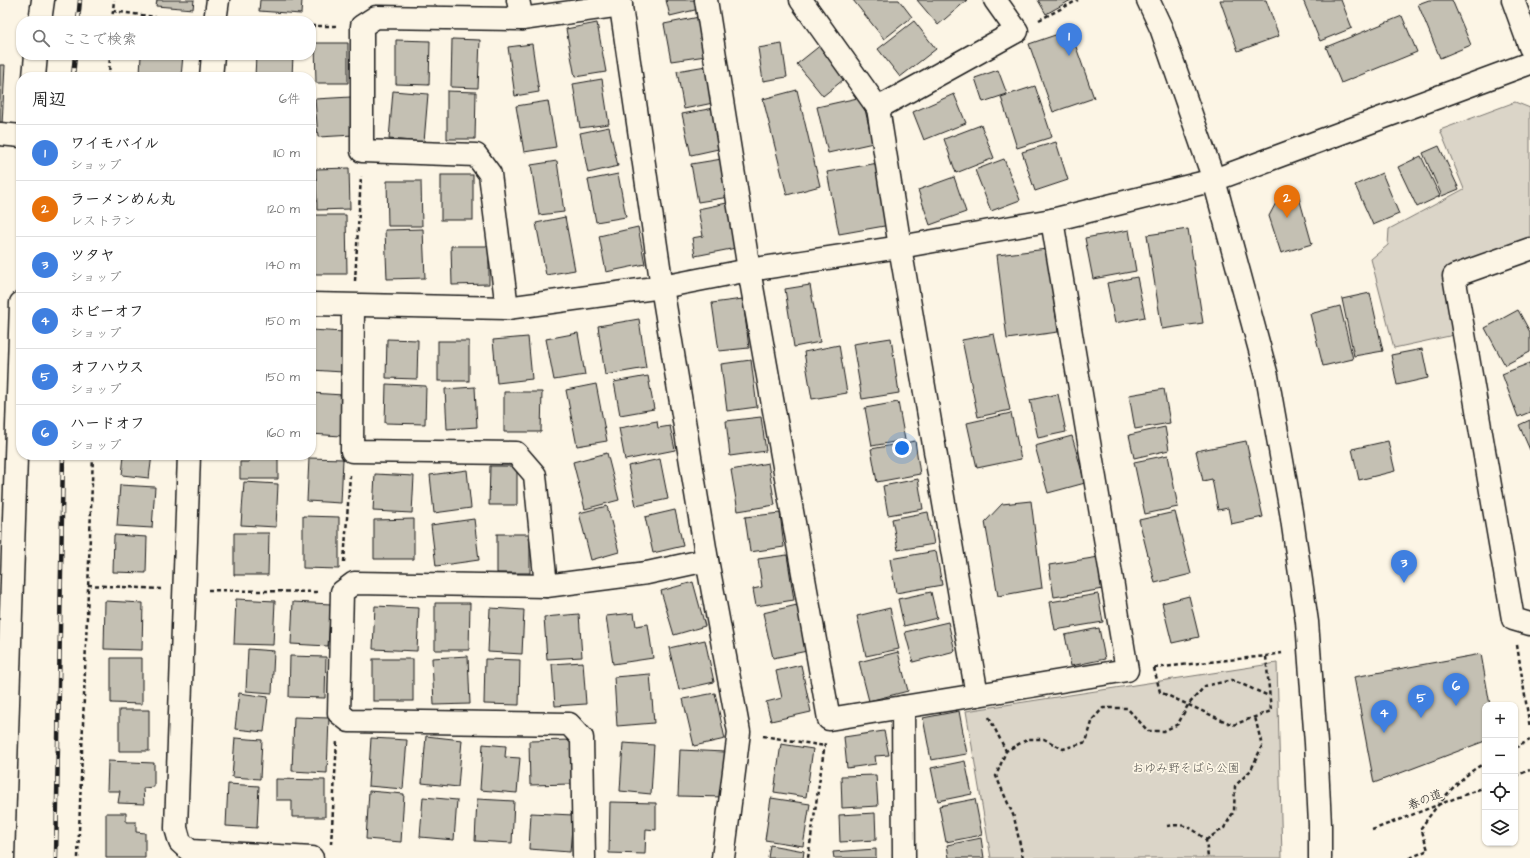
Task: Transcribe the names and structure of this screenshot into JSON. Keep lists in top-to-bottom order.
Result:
{
  "streets": {
    "path": ["春の道"]
  },
  "parks": ["おゆみ野そばら公園"],
  "page": {
    "search": "ここで検索",
    "pins": [
      "1",
      "2",
      "3",
      "6",
      "5",
      "4"
    ],
    "heading": ["周辺", "6件"],
    "list": [
      {
        "mark": "1",
        "name": "ワイモバイル",
        "note": "ショップ",
        "value": "110 m"
      },
      {
        "mark": "2",
        "name": "ラーメンめん丸",
        "note": "レストラン",
        "value": "120 m"
      },
      {
        "mark": "3",
        "name": "ツタヤ",
        "note": "ショップ",
        "value": "140 m"
      },
      {
        "mark": "4",
        "name": "ホビーオフ",
        "note": "ショップ",
        "value": "150 m"
      },
      {
        "mark": "5",
        "name": "オフハウス",
        "note": "ショップ",
        "value": "150 m"
      },
      {
        "mark": "6",
        "name": "ハードオフ",
        "note": "ショップ",
        "value": "160 m"
      }
    ],
    "map_buttons": ["+", "−"]
  }
}
